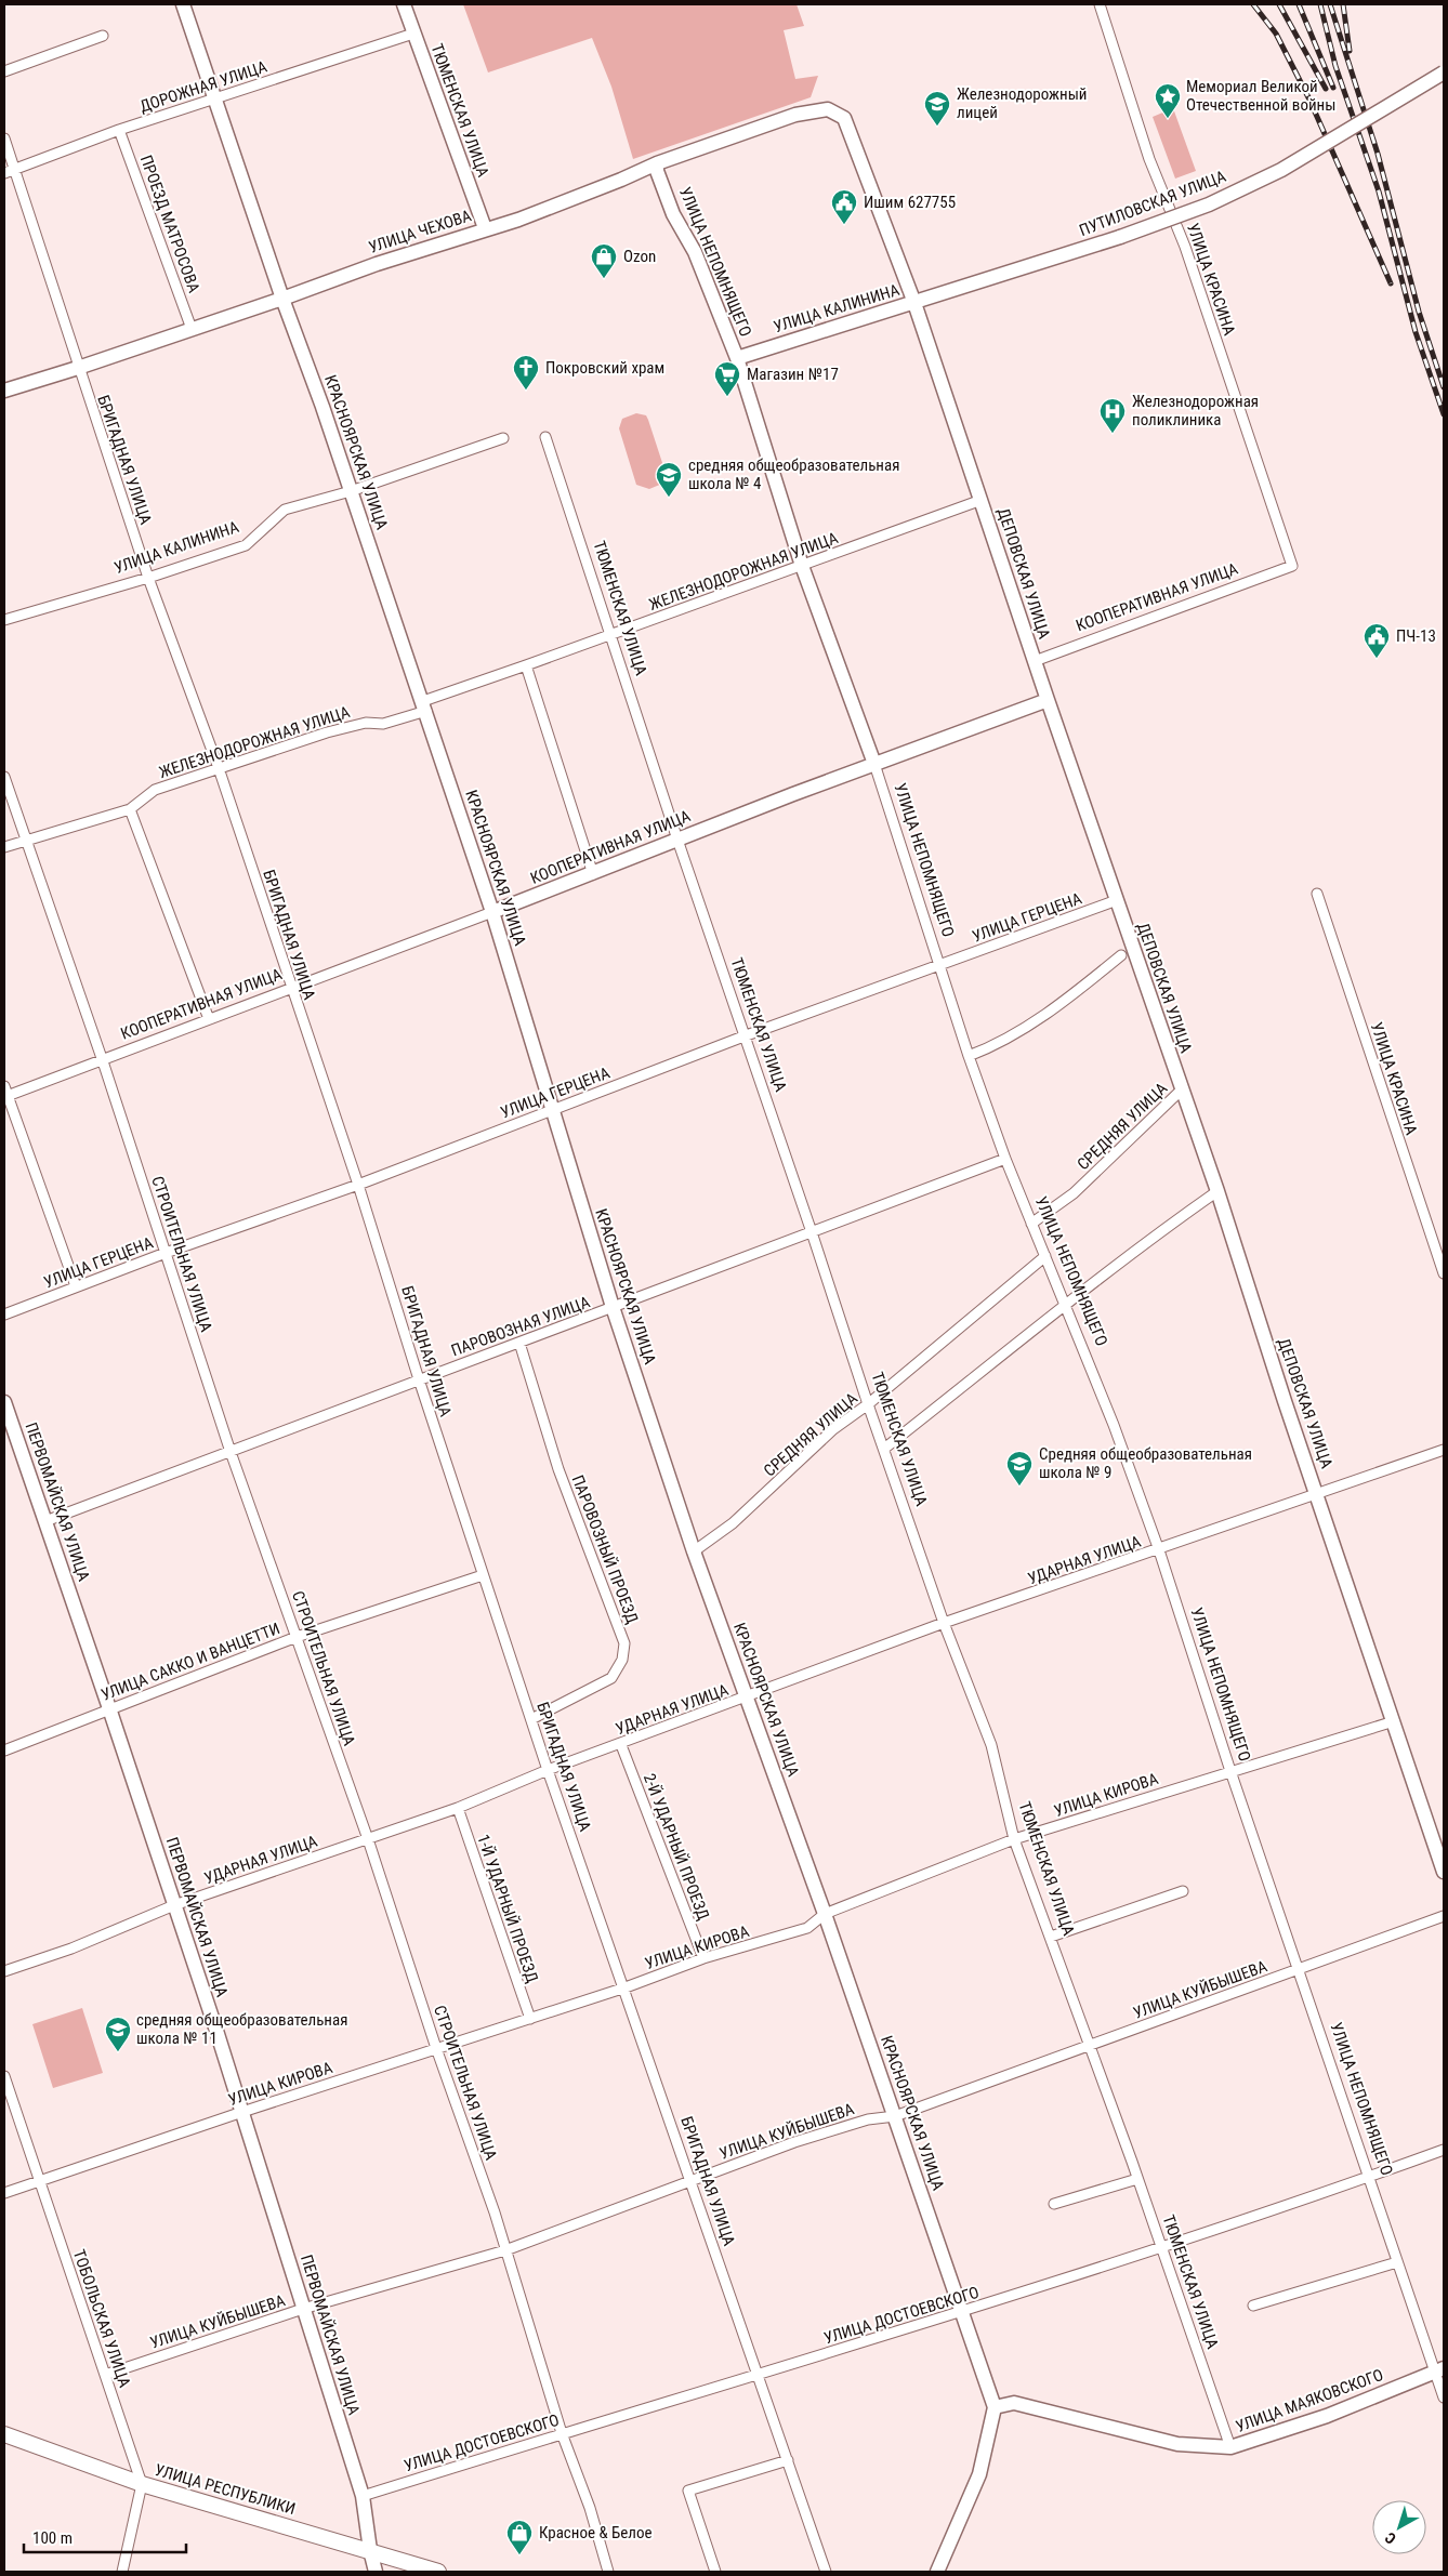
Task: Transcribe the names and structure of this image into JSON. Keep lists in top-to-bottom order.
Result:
{
  "streets": {
    "main road": [
      "ТЮМЕНСКАЯ УЛИЦА",
      "ПУТИЛОВСКАЯ УЛИЦА",
      "УЛИЦА ЧЕХОВА",
      "УЛИЦА НЕПОМНЯЩЕГО",
      "УЛИЦА КАЛИНИНА",
      "КРАСНОЯРСКАЯ УЛИЦА",
      "ДЕПОВСКАЯ УЛИЦА",
      "КООПЕРАТИВНАЯ УЛИЦА",
      "ПЕРВОМАЙСКАЯ УЛИЦА",
      "УЛИЦА МАЯКОВСКОГО",
      "УЛИЦА РЕСПУБЛИКИ"
    ],
    "street": [
      "ДОРОЖНАЯ УЛИЦА",
      "ПРОЕЗД МАТРОСОВА",
      "УЛИЦА КРАСИНА",
      "БРИГАДНАЯ УЛИЦА",
      "ЖЕЛЕЗНОДОРОЖНАЯ УЛИЦА",
      "УЛИЦА ГЕРЦЕНА",
      "СРЕДНЯЯ УЛИЦА",
      "СТРОИТЕЛЬНАЯ УЛИЦА",
      "ПАРОВОЗНАЯ УЛИЦА",
      "ПАРОВОЗНЫЙ ПРОЕЗД",
      "УДАРНАЯ УЛИЦА",
      "УЛИЦА САККО И ВАНЦЕТТИ",
      "УЛИЦА КИРОВА",
      "2-Й УДАРНЫЙ ПРОЕЗД",
      "1-Й УДАРНЫЙ ПРОЕЗД",
      "УЛИЦА КУЙБЫШЕВА",
      "УЛИЦА ДОСТОЕВСКОГО",
      "ТОБОЛЬСКАЯ УЛИЦА"
    ]
  },
  "crossings": [
    ["ДОРОЖНАЯ УЛИЦА", "ТЮМЕНСКАЯ УЛИЦА"],
    ["ДОРОЖНАЯ УЛИЦА", "ПРОЕЗД МАТРОСОВА"],
    ["ДОРОЖНАЯ УЛИЦА", "КРАСНОЯРСКАЯ УЛИЦА"],
    ["ДОРОЖНАЯ УЛИЦА", "БРИГАДНАЯ УЛИЦА"],
    ["ТЮМЕНСКАЯ УЛИЦА", "УЛИЦА ЧЕХОВА"],
    ["ТЮМЕНСКАЯ УЛИЦА", "ЖЕЛЕЗНОДОРОЖНАЯ УЛИЦА"],
    ["ТЮМЕНСКАЯ УЛИЦА", "КООПЕРАТИВНАЯ УЛИЦА"],
    ["ТЮМЕНСКАЯ УЛИЦА", "УЛИЦА ГЕРЦЕНА"],
    ["ТЮМЕНСКАЯ УЛИЦА", "СРЕДНЯЯ УЛИЦА"],
    ["ТЮМЕНСКАЯ УЛИЦА", "ПАРОВОЗНАЯ УЛИЦА"],
    ["ТЮМЕНСКАЯ УЛИЦА", "УДАРНАЯ УЛИЦА"],
    ["ТЮМЕНСКАЯ УЛИЦА", "УЛИЦА КИРОВА"],
    ["ТЮМЕНСКАЯ УЛИЦА", "УЛИЦА КУЙБЫШЕВА"],
    ["ТЮМЕНСКАЯ УЛИЦА", "УЛИЦА ДОСТОЕВСКОГО"],
    ["ТЮМЕНСКАЯ УЛИЦА", "УЛИЦА МАЯКОВСКОГО"],
    ["ПУТИЛОВСКАЯ УЛИЦА", "УЛИЦА КАЛИНИНА"],
    ["ПУТИЛОВСКАЯ УЛИЦА", "ДЕПОВСКАЯ УЛИЦА"],
    ["ПРОЕЗД МАТРОСОВА", "УЛИЦА ЧЕХОВА"],
    ["УЛИЦА ЧЕХОВА", "УЛИЦА НЕПОМНЯЩЕГО"],
    ["УЛИЦА ЧЕХОВА", "КРАСНОЯРСКАЯ УЛИЦА"],
    ["УЛИЦА ЧЕХОВА", "БРИГАДНАЯ УЛИЦА"],
    ["УЛИЦА ЧЕХОВА", "ДЕПОВСКАЯ УЛИЦА"],
    ["УЛИЦА НЕПОМНЯЩЕГО", "УЛИЦА КАЛИНИНА"],
    ["УЛИЦА НЕПОМНЯЩЕГО", "ЖЕЛЕЗНОДОРОЖНАЯ УЛИЦА"],
    ["УЛИЦА НЕПОМНЯЩЕГО", "КООПЕРАТИВНАЯ УЛИЦА"],
    ["УЛИЦА НЕПОМНЯЩЕГО", "УЛИЦА ГЕРЦЕНА"],
    ["УЛИЦА НЕПОМНЯЩЕГО", "СРЕДНЯЯ УЛИЦА"],
    ["УЛИЦА НЕПОМНЯЩЕГО", "ПАРОВОЗНАЯ УЛИЦА"],
    ["УЛИЦА НЕПОМНЯЩЕГО", "УДАРНАЯ УЛИЦА"],
    ["УЛИЦА НЕПОМНЯЩЕГО", "УЛИЦА КИРОВА"],
    ["УЛИЦА НЕПОМНЯЩЕГО", "УЛИЦА КУЙБЫШЕВА"],
    ["УЛИЦА НЕПОМНЯЩЕГО", "УЛИЦА ДОСТОЕВСКОГО"],
    ["УЛИЦА НЕПОМНЯЩЕГО", "УЛИЦА МАЯКОВСКОГО"],
    ["УЛИЦА КРАСИНА", "КООПЕРАТИВНАЯ УЛИЦА"],
    ["УЛИЦА КАЛИНИНА", "КРАСНОЯРСКАЯ УЛИЦА"],
    ["УЛИЦА КАЛИНИНА", "БРИГАДНАЯ УЛИЦА"],
    ["УЛИЦА КАЛИНИНА", "ДЕПОВСКАЯ УЛИЦА"],
    ["КРАСНОЯРСКАЯ УЛИЦА", "ЖЕЛЕЗНОДОРОЖНАЯ УЛИЦА"],
    ["КРАСНОЯРСКАЯ УЛИЦА", "КООПЕРАТИВНАЯ УЛИЦА"],
    ["КРАСНОЯРСКАЯ УЛИЦА", "УЛИЦА ГЕРЦЕНА"],
    ["КРАСНОЯРСКАЯ УЛИЦА", "СРЕДНЯЯ УЛИЦА"],
    ["КРАСНОЯРСКАЯ УЛИЦА", "ПАРОВОЗНАЯ УЛИЦА"],
    ["КРАСНОЯРСКАЯ УЛИЦА", "УДАРНАЯ УЛИЦА"],
    ["КРАСНОЯРСКАЯ УЛИЦА", "УЛИЦА КИРОВА"],
    ["КРАСНОЯРСКАЯ УЛИЦА", "УЛИЦА КУЙБЫШЕВА"],
    ["КРАСНОЯРСКАЯ УЛИЦА", "УЛИЦА ДОСТОЕВСКОГО"],
    ["КРАСНОЯРСКАЯ УЛИЦА", "УЛИЦА МАЯКОВСКОГО"],
    ["БРИГАДНАЯ УЛИЦА", "ЖЕЛЕЗНОДОРОЖНАЯ УЛИЦА"],
    ["БРИГАДНАЯ УЛИЦА", "КООПЕРАТИВНАЯ УЛИЦА"],
    ["БРИГАДНАЯ УЛИЦА", "УЛИЦА ГЕРЦЕНА"],
    ["БРИГАДНАЯ УЛИЦА", "ПАРОВОЗНАЯ УЛИЦА"],
    ["БРИГАДНАЯ УЛИЦА", "ПАРОВОЗНЫЙ ПРОЕЗД"],
    ["БРИГАДНАЯ УЛИЦА", "УДАРНАЯ УЛИЦА"],
    ["БРИГАДНАЯ УЛИЦА", "УЛИЦА САККО И ВАНЦЕТТИ"],
    ["БРИГАДНАЯ УЛИЦА", "УЛИЦА КИРОВА"],
    ["БРИГАДНАЯ УЛИЦА", "УЛИЦА КУЙБЫШЕВА"],
    ["БРИГАДНАЯ УЛИЦА", "УЛИЦА ДОСТОЕВСКОГО"],
    ["ЖЕЛЕЗНОДОРОЖНАЯ УЛИЦА", "ДЕПОВСКАЯ УЛИЦА"],
    ["ЖЕЛЕЗНОДОРОЖНАЯ УЛИЦА", "СТРОИТЕЛЬНАЯ УЛИЦА"],
    ["ДЕПОВСКАЯ УЛИЦА", "КООПЕРАТИВНАЯ УЛИЦА"],
    ["ДЕПОВСКАЯ УЛИЦА", "УЛИЦА ГЕРЦЕНА"],
    ["ДЕПОВСКАЯ УЛИЦА", "СРЕДНЯЯ УЛИЦА"],
    ["ДЕПОВСКАЯ УЛИЦА", "УДАРНАЯ УЛИЦА"],
    ["ДЕПОВСКАЯ УЛИЦА", "УЛИЦА КИРОВА"],
    ["КООПЕРАТИВНАЯ УЛИЦА", "СТРОИТЕЛЬНАЯ УЛИЦА"],
    ["УЛИЦА ГЕРЦЕНА", "СТРОИТЕЛЬНАЯ УЛИЦА"],
    ["СТРОИТЕЛЬНАЯ УЛИЦА", "ПАРОВОЗНАЯ УЛИЦА"],
    ["СТРОИТЕЛЬНАЯ УЛИЦА", "УДАРНАЯ УЛИЦА"],
    ["СТРОИТЕЛЬНАЯ УЛИЦА", "УЛИЦА САККО И ВАНЦЕТТИ"],
    ["СТРОИТЕЛЬНАЯ УЛИЦА", "УЛИЦА КИРОВА"],
    ["СТРОИТЕЛЬНАЯ УЛИЦА", "УЛИЦА КУЙБЫШЕВА"],
    ["СТРОИТЕЛЬНАЯ УЛИЦА", "УЛИЦА ДОСТОЕВСКОГО"],
    ["ПАРОВОЗНАЯ УЛИЦА", "ПЕРВОМАЙСКАЯ УЛИЦА"],
    ["ПАРОВОЗНАЯ УЛИЦА", "ПАРОВОЗНЫЙ ПРОЕЗД"],
    ["ПЕРВОМАЙСКАЯ УЛИЦА", "УДАРНАЯ УЛИЦА"],
    ["ПЕРВОМАЙСКАЯ УЛИЦА", "УЛИЦА САККО И ВАНЦЕТТИ"],
    ["ПЕРВОМАЙСКАЯ УЛИЦА", "УЛИЦА КИРОВА"],
    ["ПЕРВОМАЙСКАЯ УЛИЦА", "УЛИЦА КУЙБЫШЕВА"],
    ["ПЕРВОМАЙСКАЯ УЛИЦА", "УЛИЦА ДОСТОЕВСКОГО"],
    ["ПЕРВОМАЙСКАЯ УЛИЦА", "УЛИЦА РЕСПУБЛИКИ"],
    ["УДАРНАЯ УЛИЦА", "2-Й УДАРНЫЙ ПРОЕЗД"],
    ["УДАРНАЯ УЛИЦА", "1-Й УДАРНЫЙ ПРОЕЗД"],
    ["УЛИЦА КИРОВА", "2-Й УДАРНЫЙ ПРОЕЗД"],
    ["УЛИЦА КИРОВА", "1-Й УДАРНЫЙ ПРОЕЗД"],
    ["УЛИЦА КИРОВА", "ТОБОЛЬСКАЯ УЛИЦА"],
    ["УЛИЦА КУЙБЫШЕВА", "ТОБОЛЬСКАЯ УЛИЦА"],
    ["ТОБОЛЬСКАЯ УЛИЦА", "УЛИЦА РЕСПУБЛИКИ"]
  ],
  "places": {
    "place": ["Мемориал Великой Отечественной войны"],
    "school or university": [
      "Железнодорожный лицей",
      "средняя общеобразовательная школа № 4",
      "Средняя общеобразовательная школа № 9",
      "средняя общеобразовательная школа № 11"
    ],
    "public building": ["Ишим 627755", "ПЧ-13"],
    "shop": ["Ozon", "Красное & Белое"],
    "church": ["Покровский храм"],
    "supermarket": ["Магазин №17"],
    "hospital": ["Железнодорожная поликлиника"]
  },
  "scale_bar": "100 m",
  "north": "bottom left"
}
